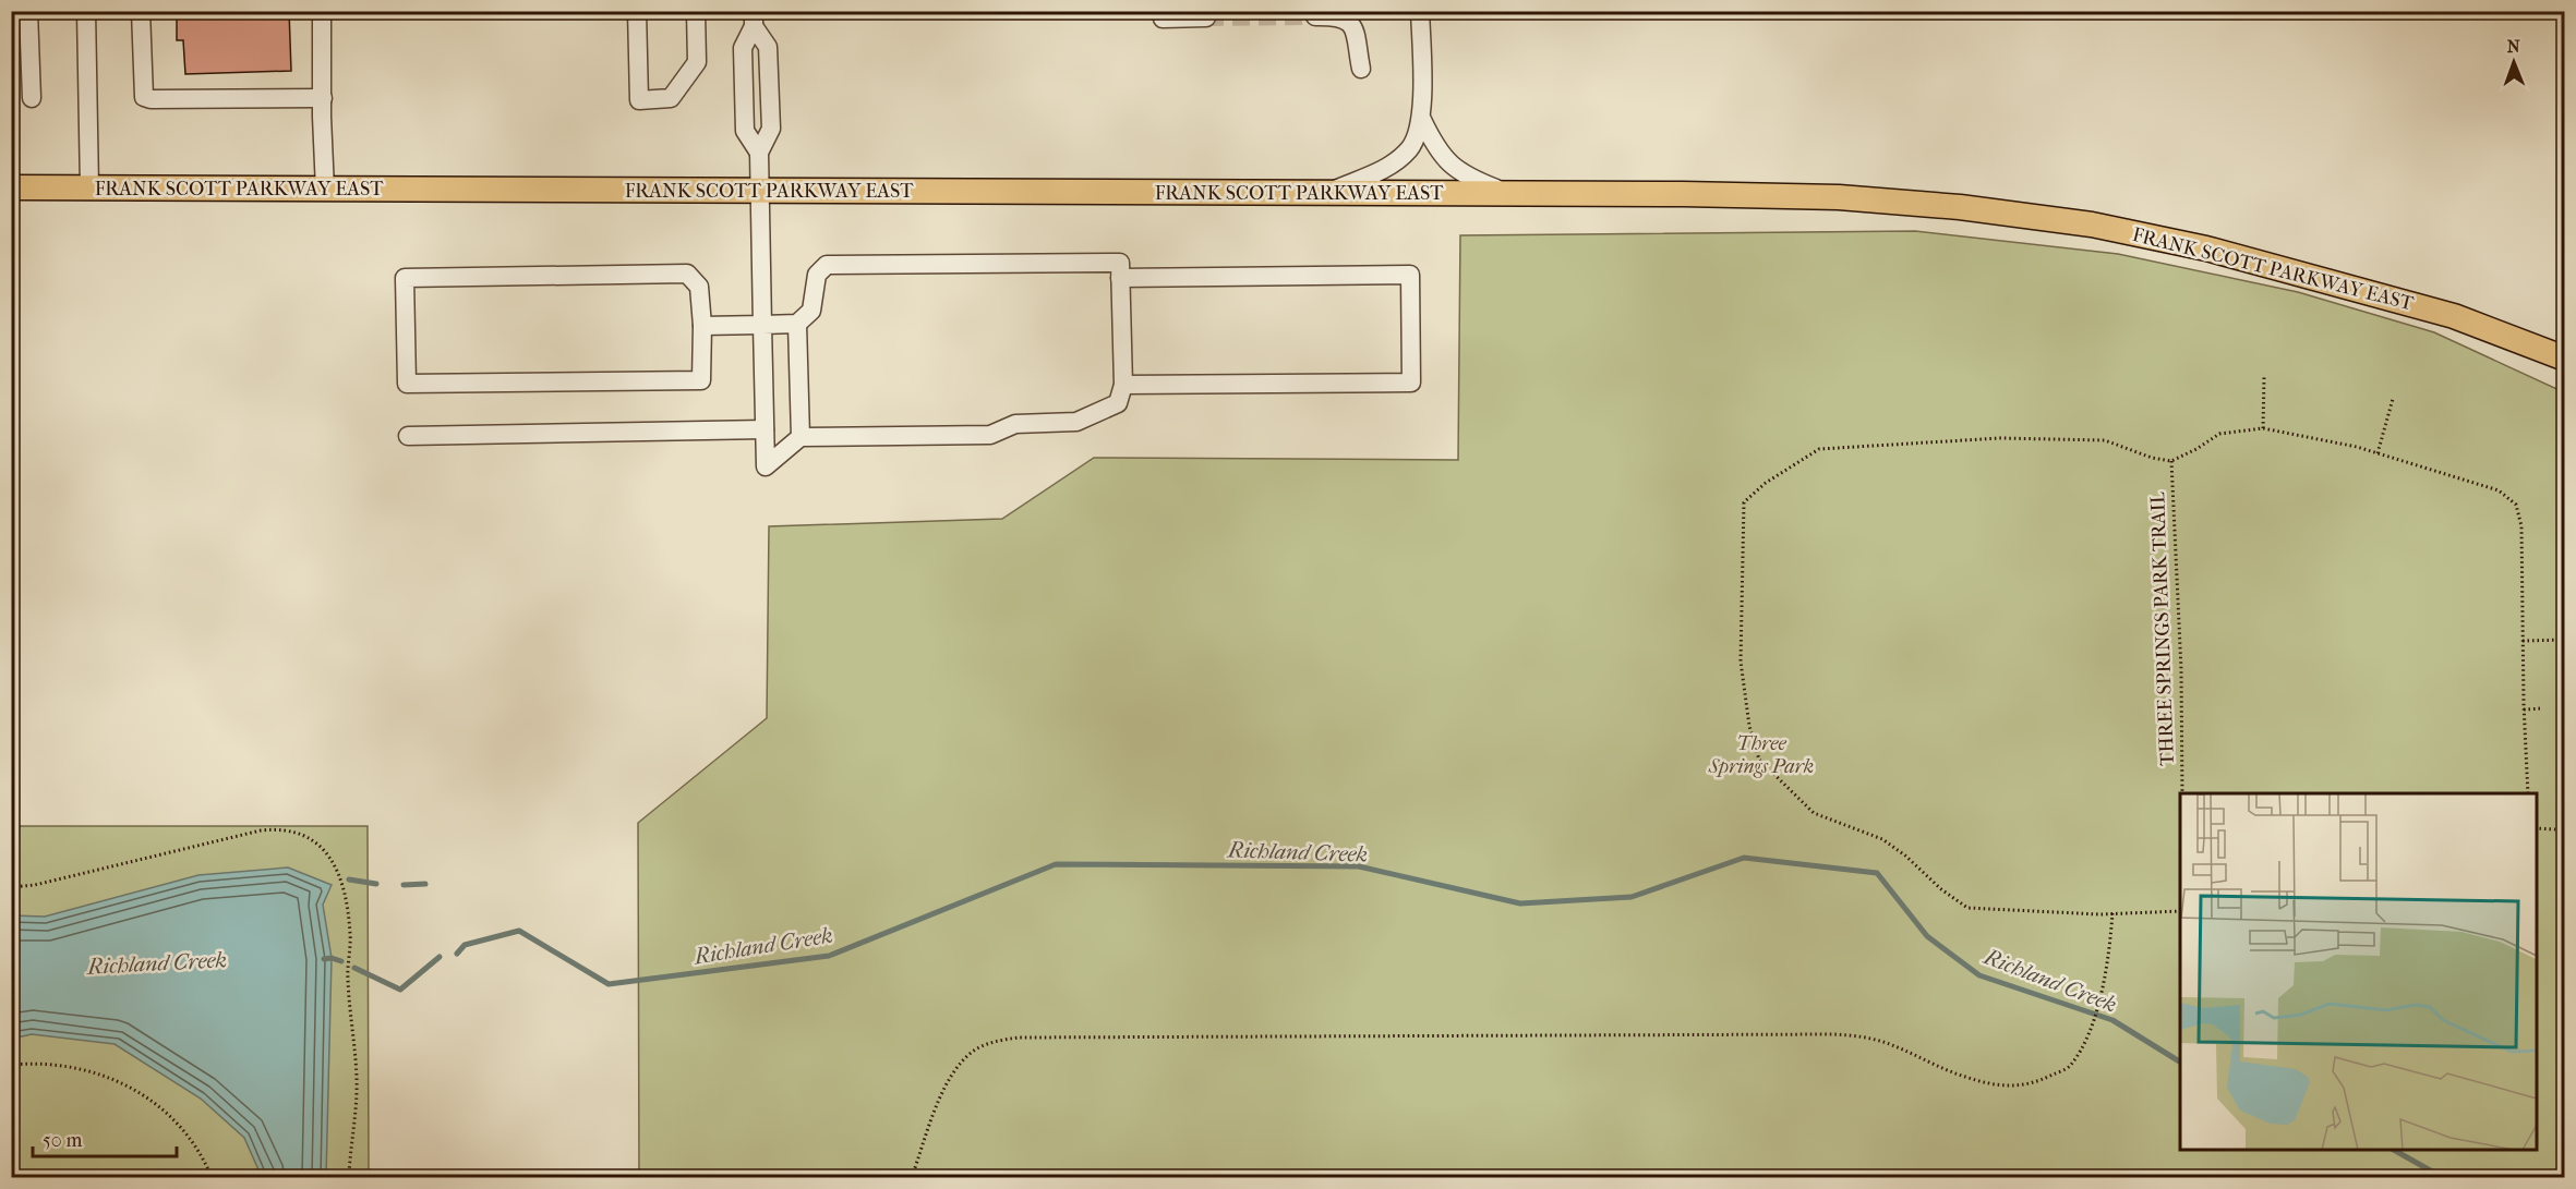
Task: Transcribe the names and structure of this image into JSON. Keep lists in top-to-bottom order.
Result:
{
  "streets": {
    "main road": ["FRANK SCOTT PARKWAY EAST"],
    "path": ["THREE SPRINGS PARK TRAIL"]
  },
  "water": ["Richland Creek"],
  "parks": ["Three Springs Park"],
  "scale_bar": "50 m",
  "north": "top"
}
